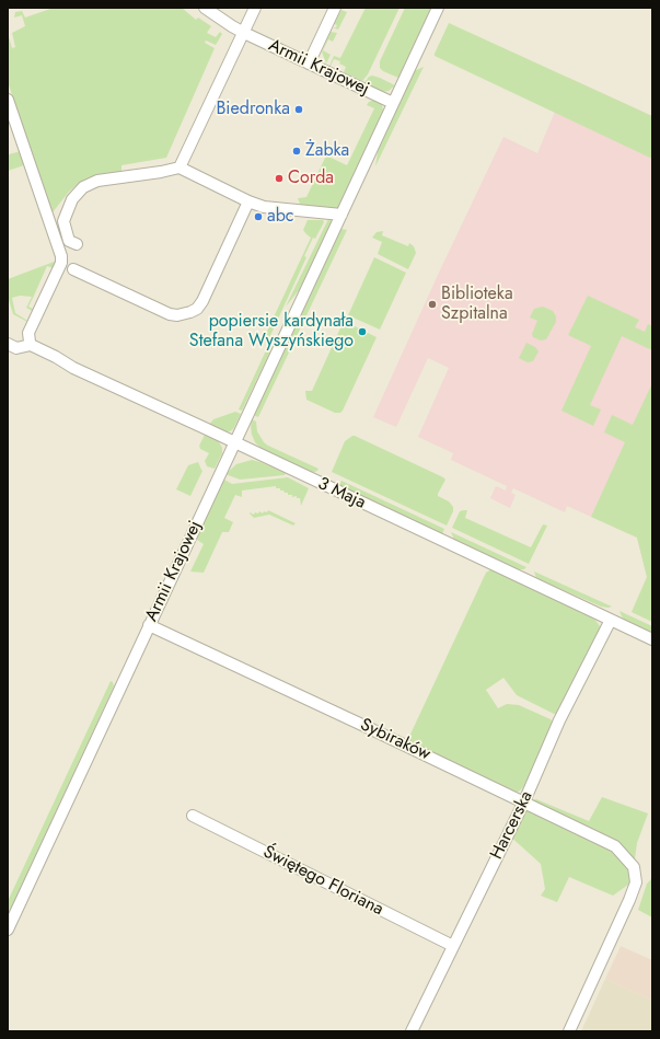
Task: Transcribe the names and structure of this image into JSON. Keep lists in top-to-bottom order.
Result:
{
  "streets": {
    "street": [
      "Armii Krajowej",
      "3 Maja",
      "Sybiraków",
      "Harcerska",
      "Świętego Floriana"
    ]
  },
  "crossings": [
    ["Armii Krajowej", "3 Maja"],
    ["Armii Krajowej", "Sybiraków"],
    ["3 Maja", "Harcerska"],
    ["Sybiraków", "Harcerska"],
    ["Harcerska", "Świętego Floriana"]
  ],
  "places": [
    "Biedronka",
    "Żabka",
    "Corda",
    "abc",
    "Biblioteka Szpitalna",
    "popiersie kardynała Stefana Wyszyńskiego"
  ]
}
